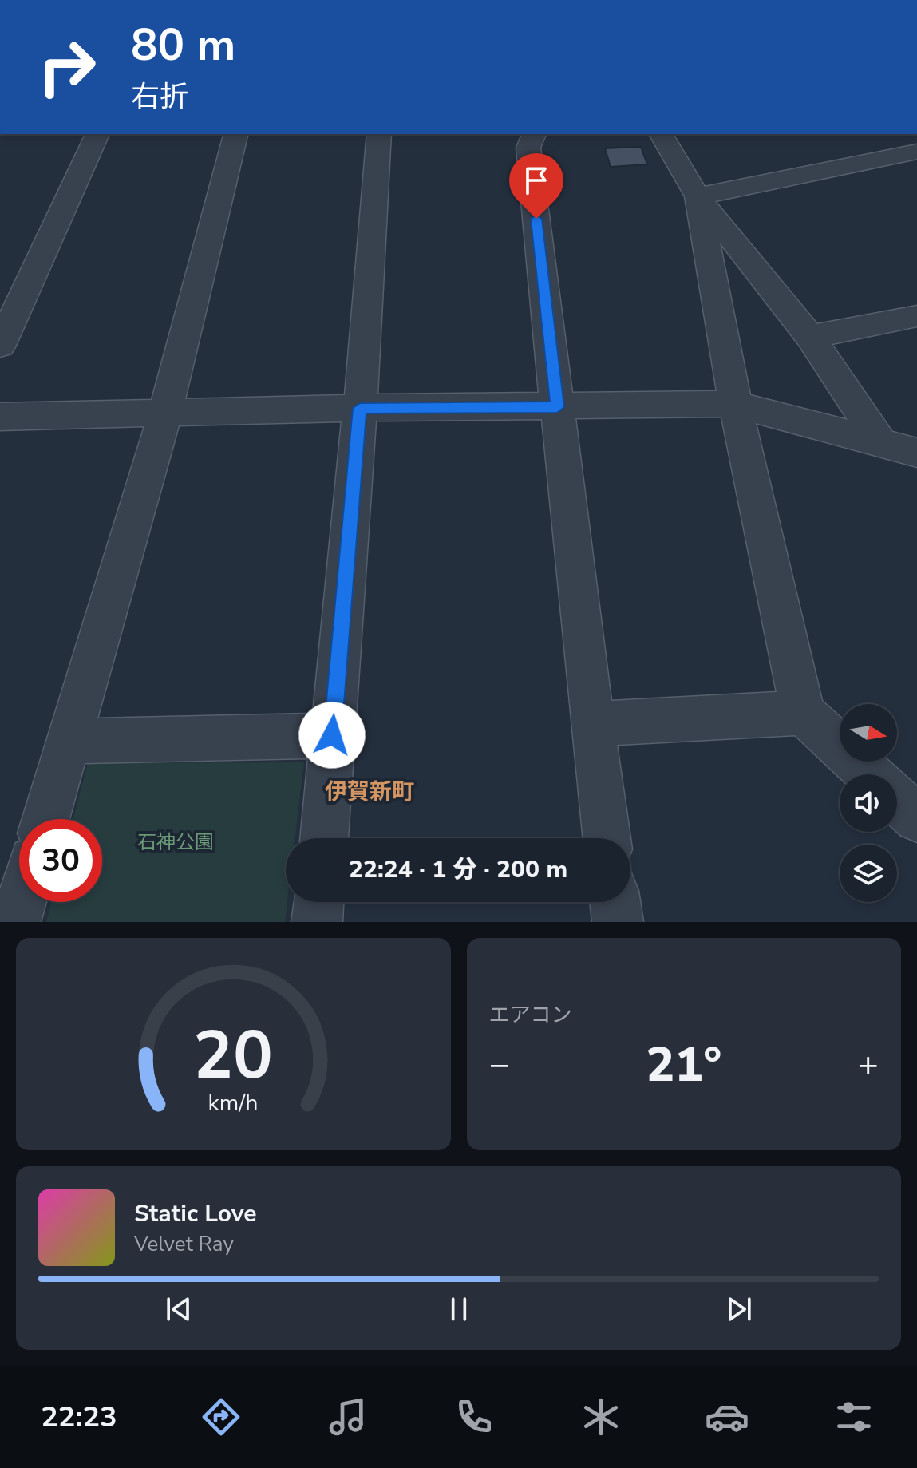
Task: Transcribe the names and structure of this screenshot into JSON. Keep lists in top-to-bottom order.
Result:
{
  "districts": ["伊賀新町"],
  "parks": ["石神公園"],
  "north": "right",
  "page": {
    "turn": ["80 m", "右折"],
    "limit": "30",
    "trip": "22:24 · 1 分 · 200 m",
    "tile": "エアコン",
    "heat": ["−", "21°", "+"],
    "song": ["Static Love", "Velvet Ray"],
    "tabs": "22:23",
    "gauge": ["20", "km/h"]
  }
}
